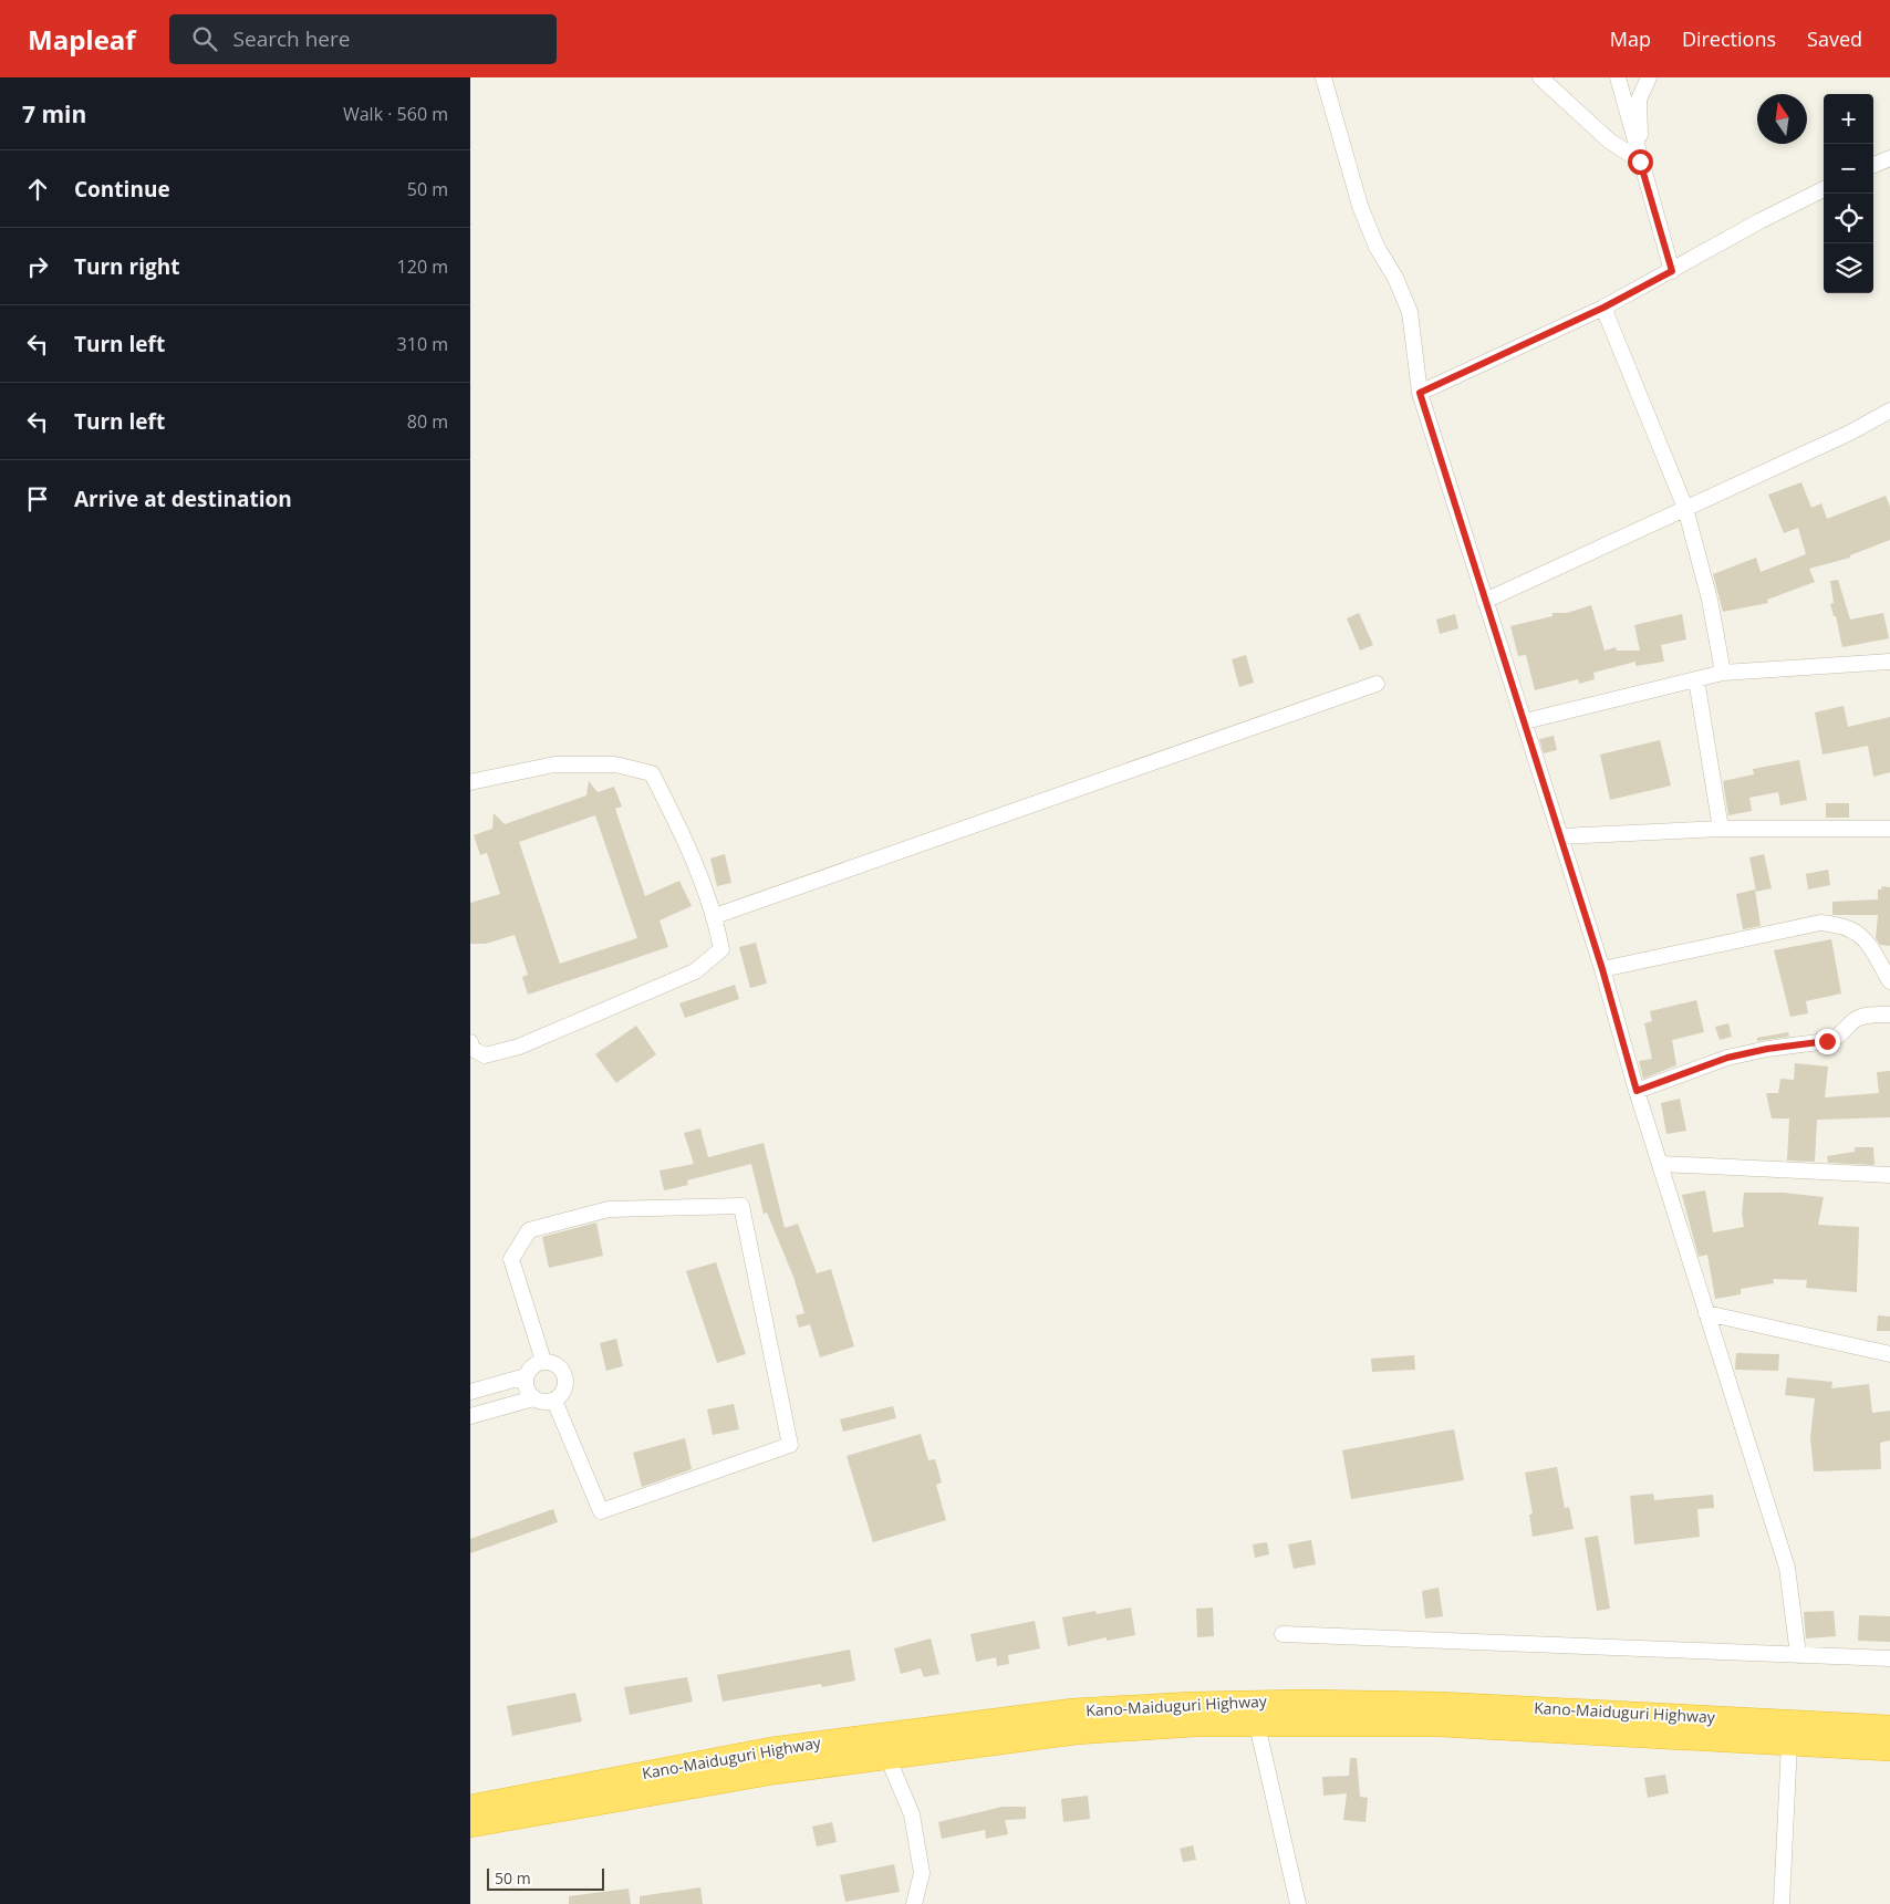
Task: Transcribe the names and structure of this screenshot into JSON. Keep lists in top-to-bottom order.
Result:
{
  "streets": {
    "highway": ["Kano-Maiduguri Highway"]
  },
  "scale_bar": "50 m",
  "north": "top",
  "page": {
    "header": "Mapleaf",
    "search": "Search here",
    "nav": ["Map", "Directions", "Saved"],
    "heading": ["7 min", "Walk · 560 m"],
    "map_buttons": ["+", "−"],
    "list": [
      ["Continue", "50 m"],
      ["Turn right", "120 m"],
      ["Turn left", "310 m"],
      ["Turn left", "80 m"],
      "Arrive at destination"
    ],
    "scale": "50 m"
  }
}
